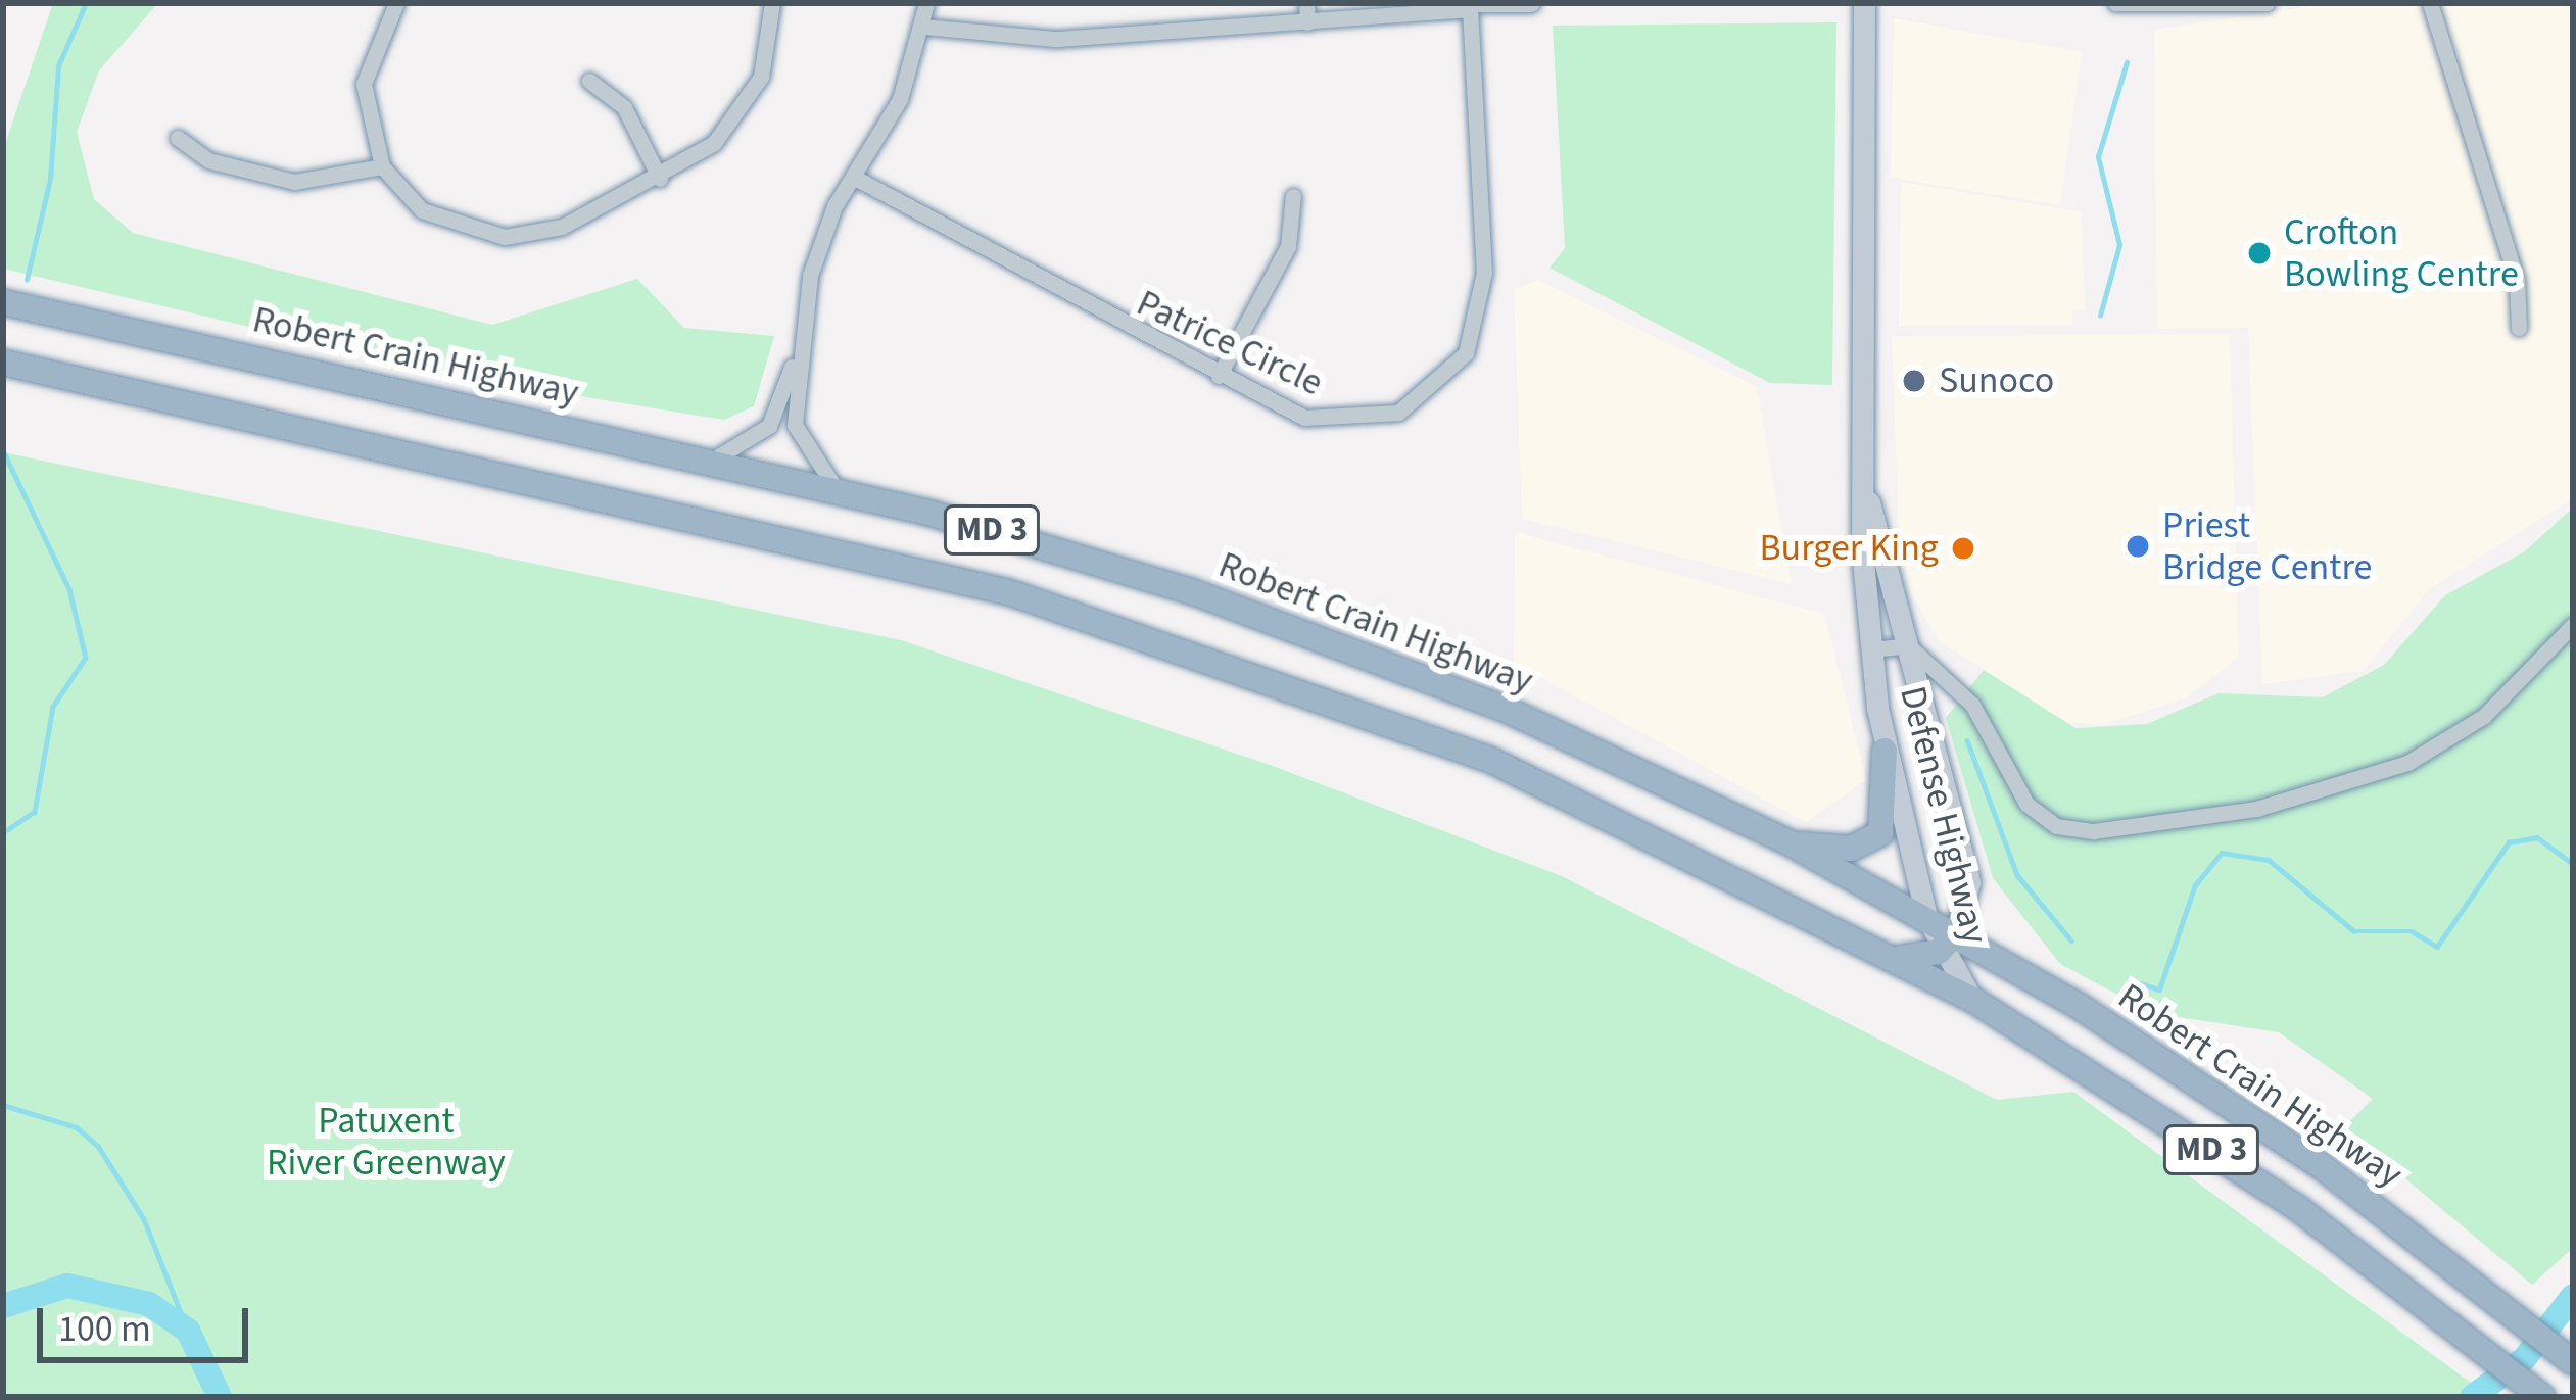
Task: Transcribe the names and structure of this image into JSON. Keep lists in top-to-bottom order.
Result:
{
  "streets": {
    "highway": ["Robert Crain Highway", "MD 3"],
    "main road": ["Defense Highway"],
    "street": ["Patrice Circle"]
  },
  "crossings": [
    ["Robert Crain Highway", "Defense Highway"],
    ["MD 3", "Defense Highway"]
  ],
  "parks": ["Patuxent River Greenway"],
  "places": [
    "Crofton Bowling Centre",
    "Sunoco",
    "Priest Bridge Centre",
    "Burger King"
  ],
  "scale_bar": "100 m"
}
